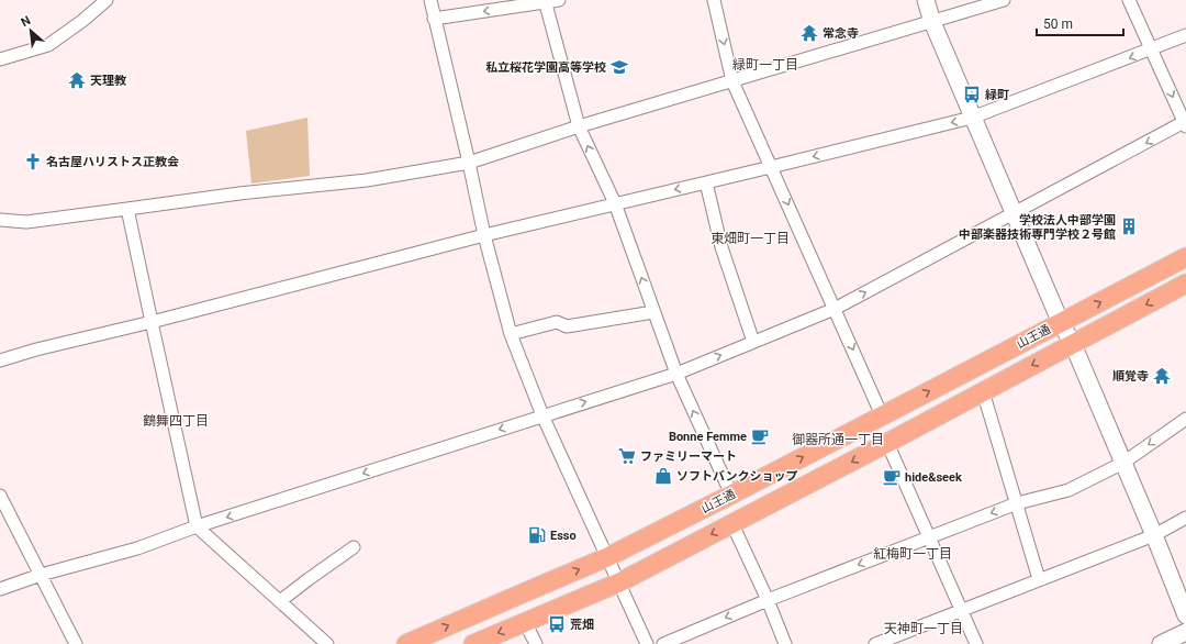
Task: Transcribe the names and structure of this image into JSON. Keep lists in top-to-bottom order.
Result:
{
  "streets": {
    "main road": ["山王通"]
  },
  "districts": [
    "緑町一丁目",
    "東畑町一丁目",
    "鶴舞四丁目",
    "御器所通一丁目",
    "紅梅町一丁目",
    "天神町一丁目"
  ],
  "places": {
    "temple": ["常念寺", "天理教", "順覚寺"],
    "school or university": ["私立桜花学園高等学校"],
    "bus stop": ["緑町", "荒畑"],
    "church": ["名古屋ハリストス正教会"],
    "building": ["学校法人中部学園 中部楽器技術専門学校２号館"],
    "cafe": ["Bonne Femme", "hide&seek"],
    "supermarket": ["ファミリーマート"],
    "shop": ["ソフトバンクショップ"],
    "fuel station": ["Esso"]
  },
  "scale_bar": "50 m",
  "north": "top left"
}
